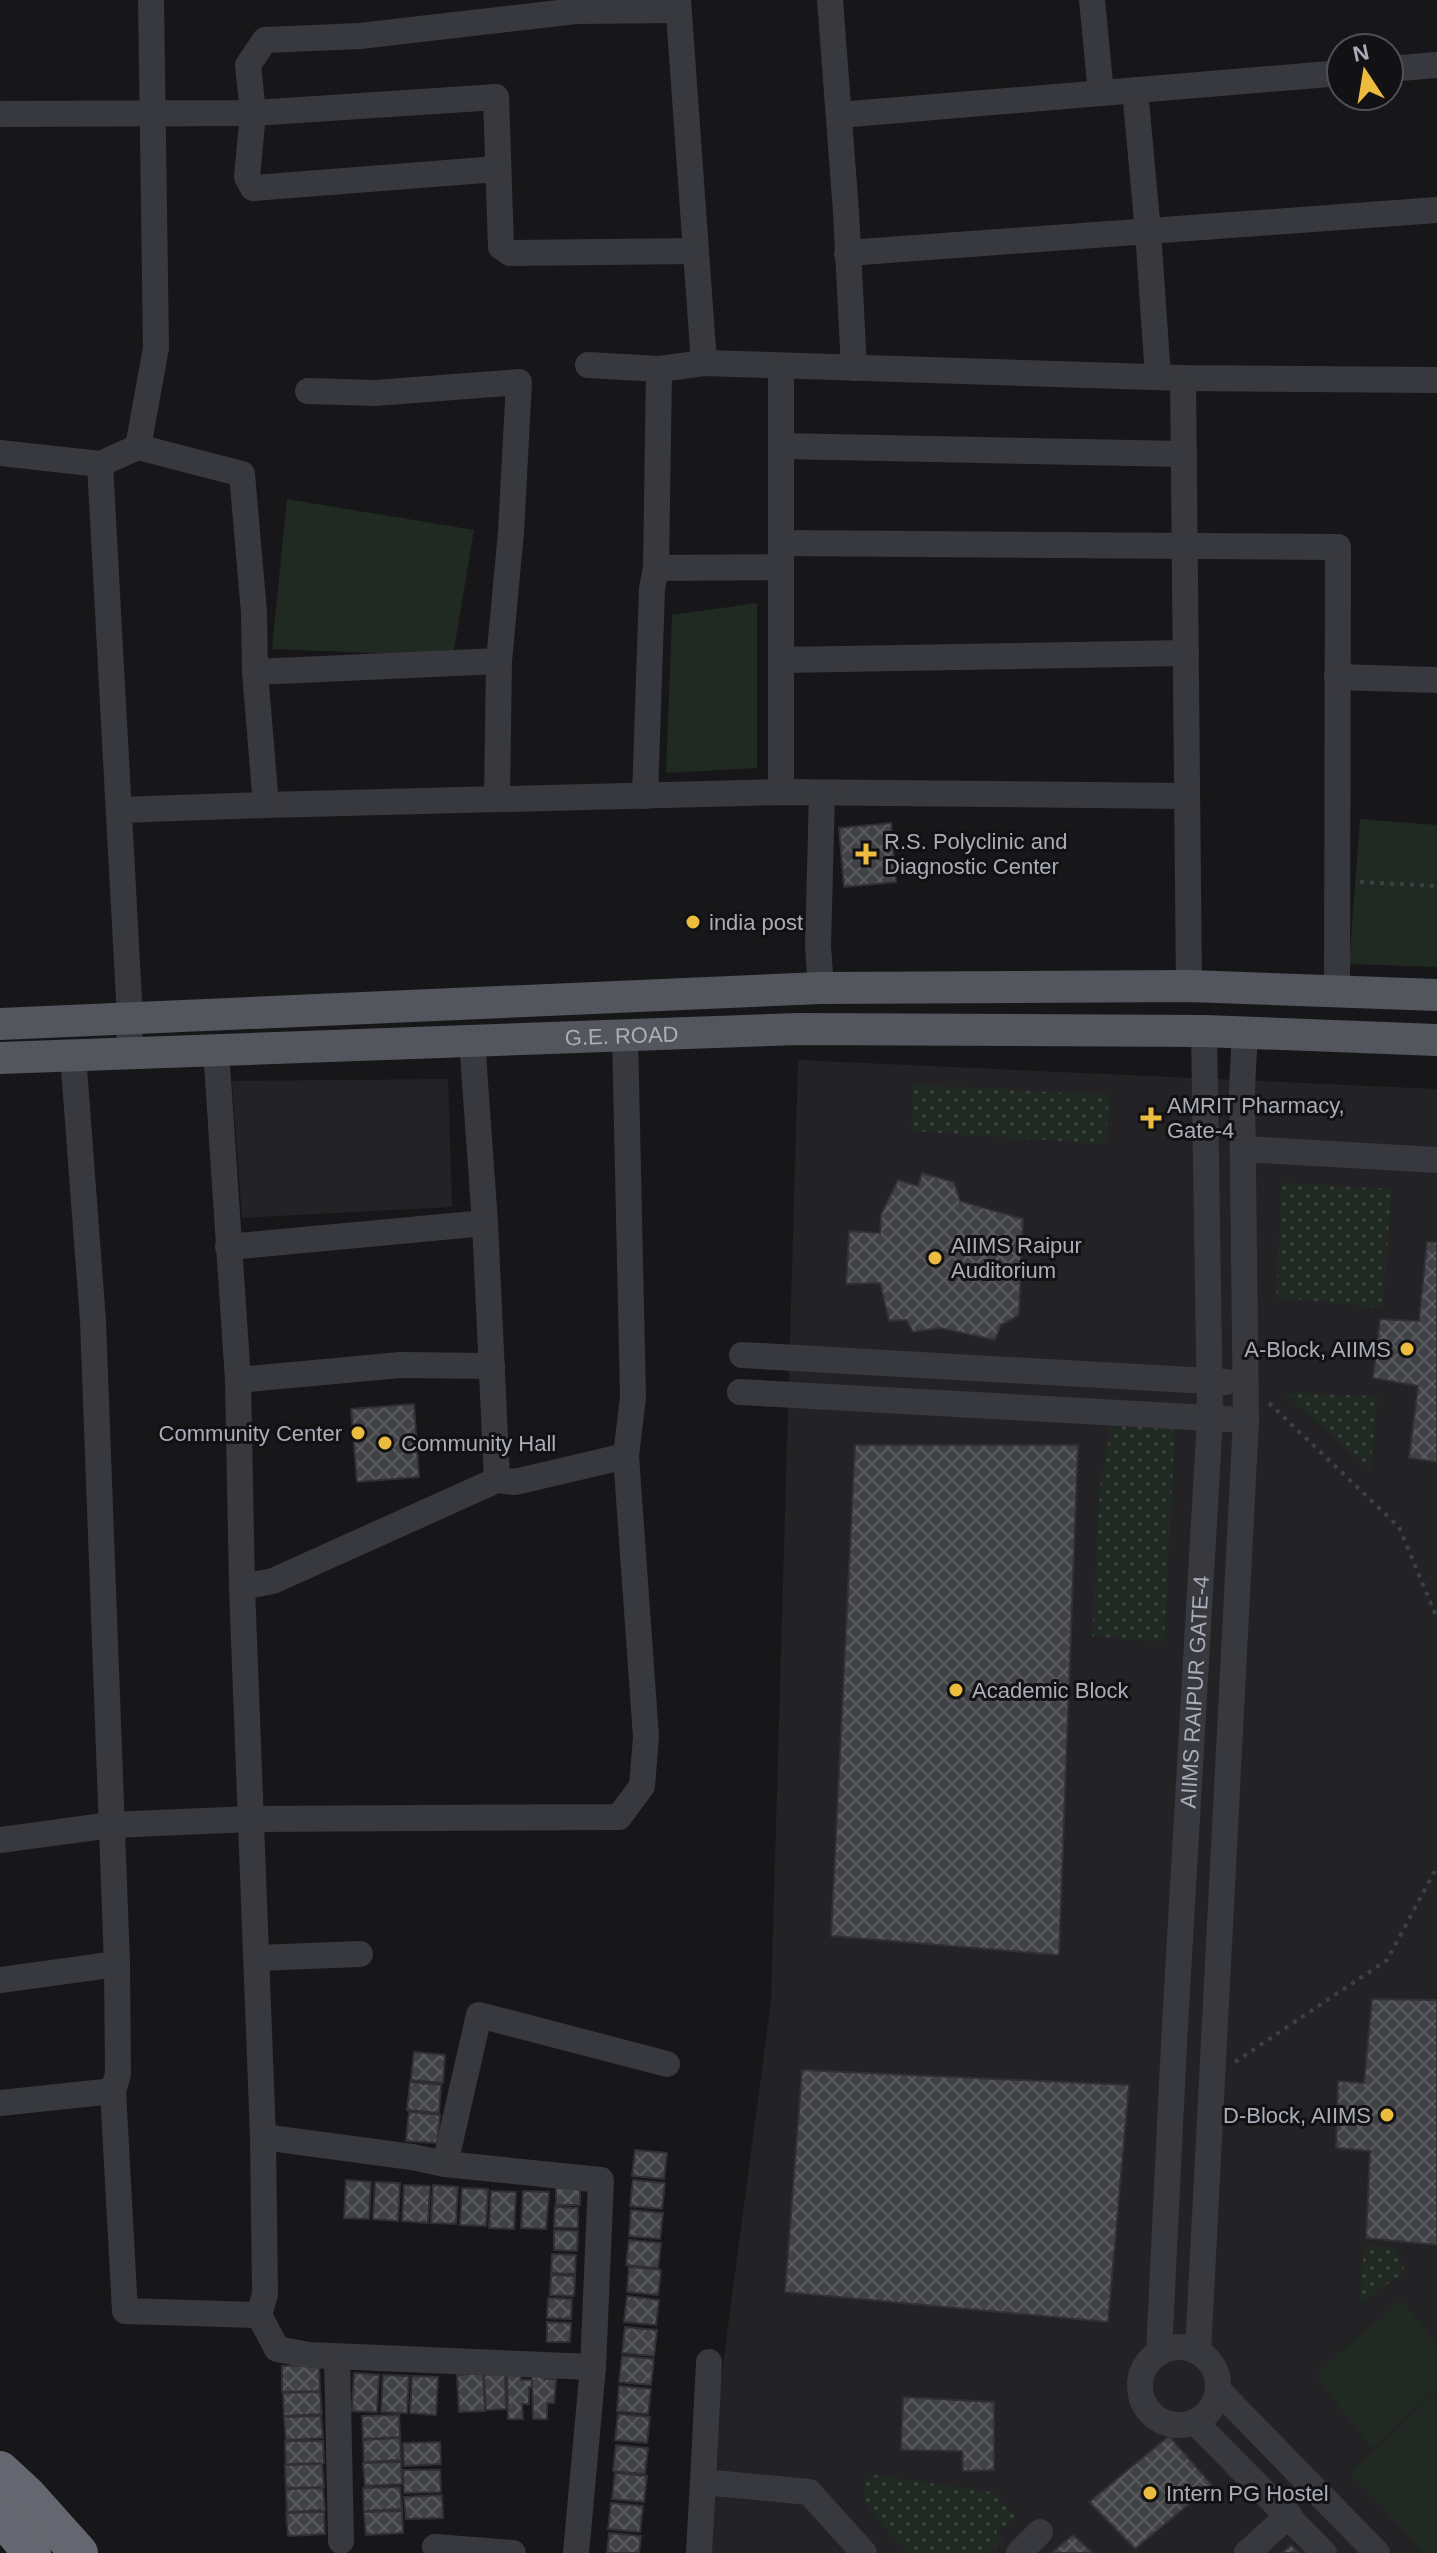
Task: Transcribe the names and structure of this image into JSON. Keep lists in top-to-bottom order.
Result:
{
  "streets": {
    "main road": ["G.E. ROAD"],
    "street": ["AIIMS RAIPUR GATE-4"]
  },
  "crossings": [
    ["G.E. ROAD", "AIIMS RAIPUR GATE-4"]
  ],
  "places": {
    "health": ["R.S. Polyclinic and Diagnostic Center", "AMRIT Pharmacy, Gate-4"],
    "other": [
      "india post",
      "AIIMS Raipur Auditorium",
      "A-Block, AIIMS",
      "Community Center",
      "Community Hall",
      "Academic Block",
      "D-Block, AIIMS",
      "Intern PG Hostel"
    ]
  },
  "north": "top"
}
